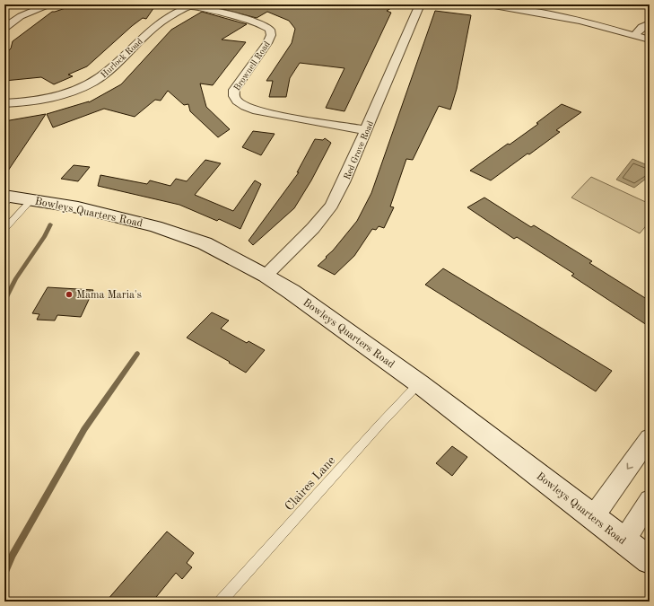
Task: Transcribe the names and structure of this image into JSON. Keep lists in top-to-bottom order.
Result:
{
  "streets": {
    "street": [
      "Hurlock Road",
      "Brownell Road",
      "Red Grove Road",
      "Bowleys Quarters Road"
    ],
    "lane": ["Claires Lane"]
  },
  "crossings": [
    ["Hurlock Road", "Brownell Road"],
    ["Brownell Road", "Red Grove Road"],
    ["Red Grove Road", "Bowleys Quarters Road"],
    ["Bowleys Quarters Road", "Claires Lane"]
  ],
  "places": ["Mama Maria's"]
}
